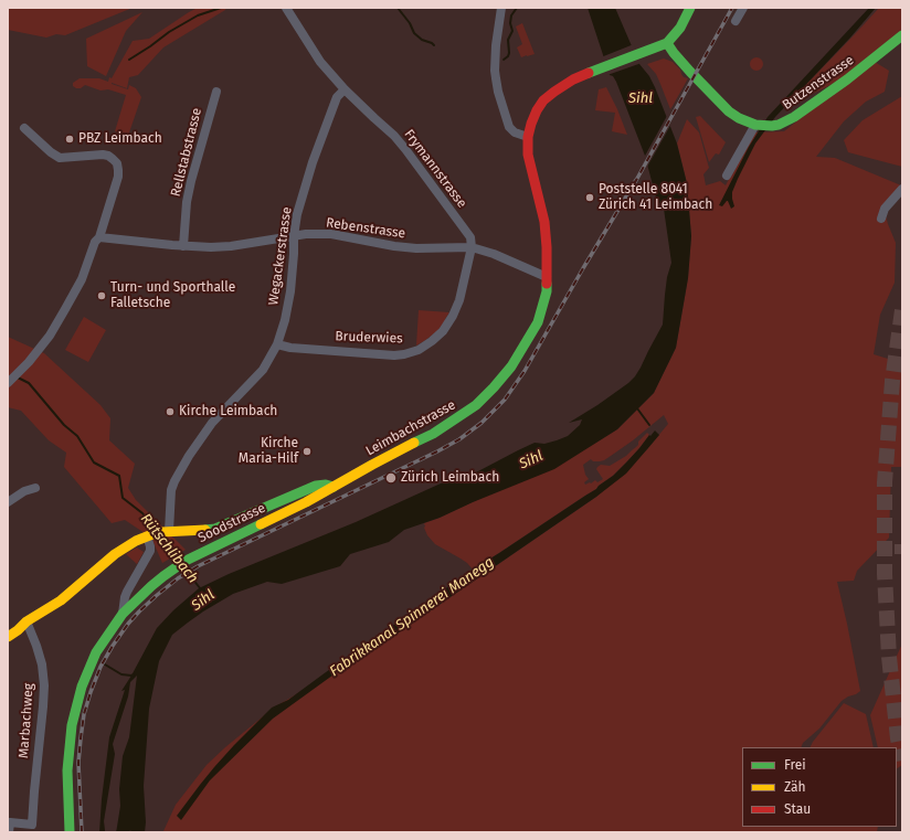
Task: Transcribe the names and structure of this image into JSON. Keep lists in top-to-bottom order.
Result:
{
  "streets": {
    "main road": ["Butzenstrasse", "Leimbachstrasse", "Soodstrasse"],
    "street": [
      "Rellstabstrasse",
      "Frymannstrasse",
      "Rebenstrasse",
      "Wegackerstrasse",
      "Bruderwies",
      "Marbachweg"
    ]
  },
  "crossings": [
    ["Butzenstrasse", "Leimbachstrasse"],
    ["Rellstabstrasse", "Rebenstrasse"],
    ["Frymannstrasse", "Rebenstrasse"],
    ["Frymannstrasse", "Wegackerstrasse"],
    ["Frymannstrasse", "Bruderwies"],
    ["Rebenstrasse", "Wegackerstrasse"],
    ["Rebenstrasse", "Bruderwies"],
    ["Wegackerstrasse", "Bruderwies"],
    ["Wegackerstrasse", "Leimbachstrasse"],
    ["Leimbachstrasse", "Soodstrasse"],
    ["Leimbachstrasse", "Marbachweg"]
  ],
  "water": ["Sihl", "Rütschlibach", "Fabrikkanal Spinnerei Manegg"],
  "places": [
    "PBZ Leimbach",
    "Poststelle 8041 Zürich 41 Leimbach",
    "Turn- und Sporthalle Falletsche",
    "Kirche Leimbach",
    "Kirche Maria-Hilf",
    "Zürich Leimbach"
  ],
  "legend": ["Frei", "Zäh", "Stau"]
}
